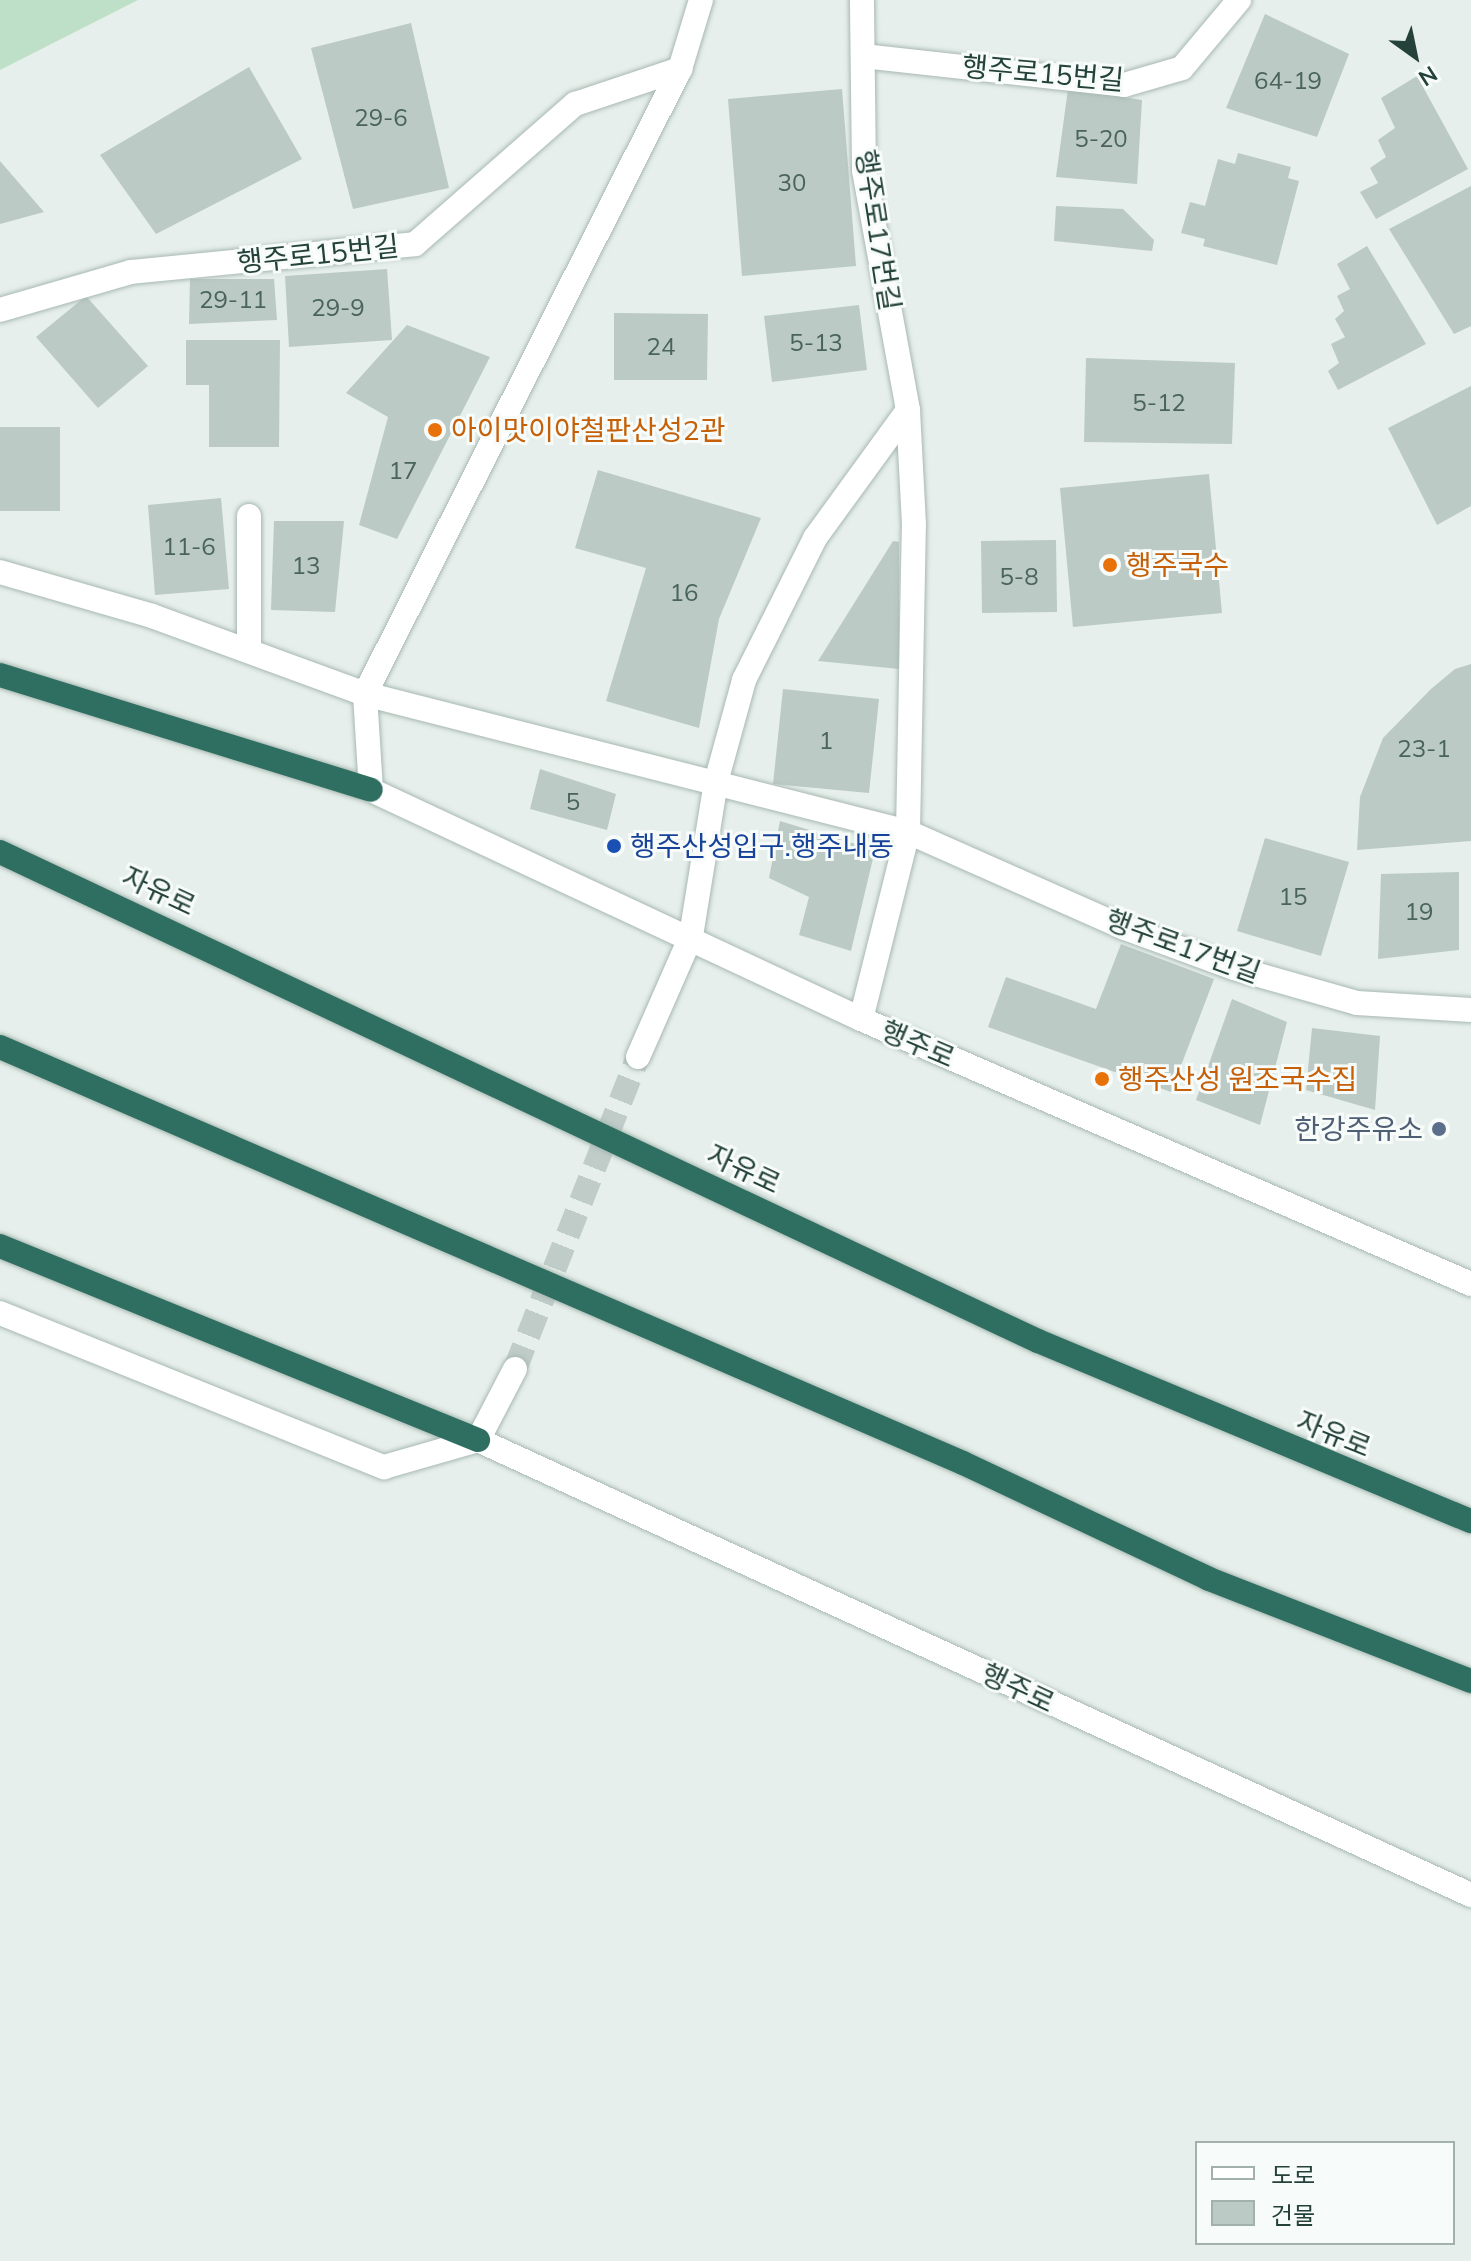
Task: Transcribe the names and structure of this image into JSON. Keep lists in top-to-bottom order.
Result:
{
  "streets": {
    "highway": ["자유로"],
    "street": ["행주로15번길", "행주로17번길", "행주로"]
  },
  "crossings": [
    ["행주로15번길", "행주로17번길"]
  ],
  "places": [
    "아이맛이야철판산성2관",
    "행주국수",
    "행주산성입구.행주내동",
    "행주산성 원조국수집",
    "한강주유소"
  ],
  "house_numbers": [
    "64-19",
    "29-6",
    "5-20",
    "30",
    "29-11",
    "29-9",
    "5-13",
    "24",
    "5-12",
    "17",
    "11-6",
    "13",
    "5-8",
    "16",
    "1",
    "23-1",
    "5",
    "15",
    "19"
  ],
  "legend": ["도로", "건물"],
  "north": "bottom right"
}
